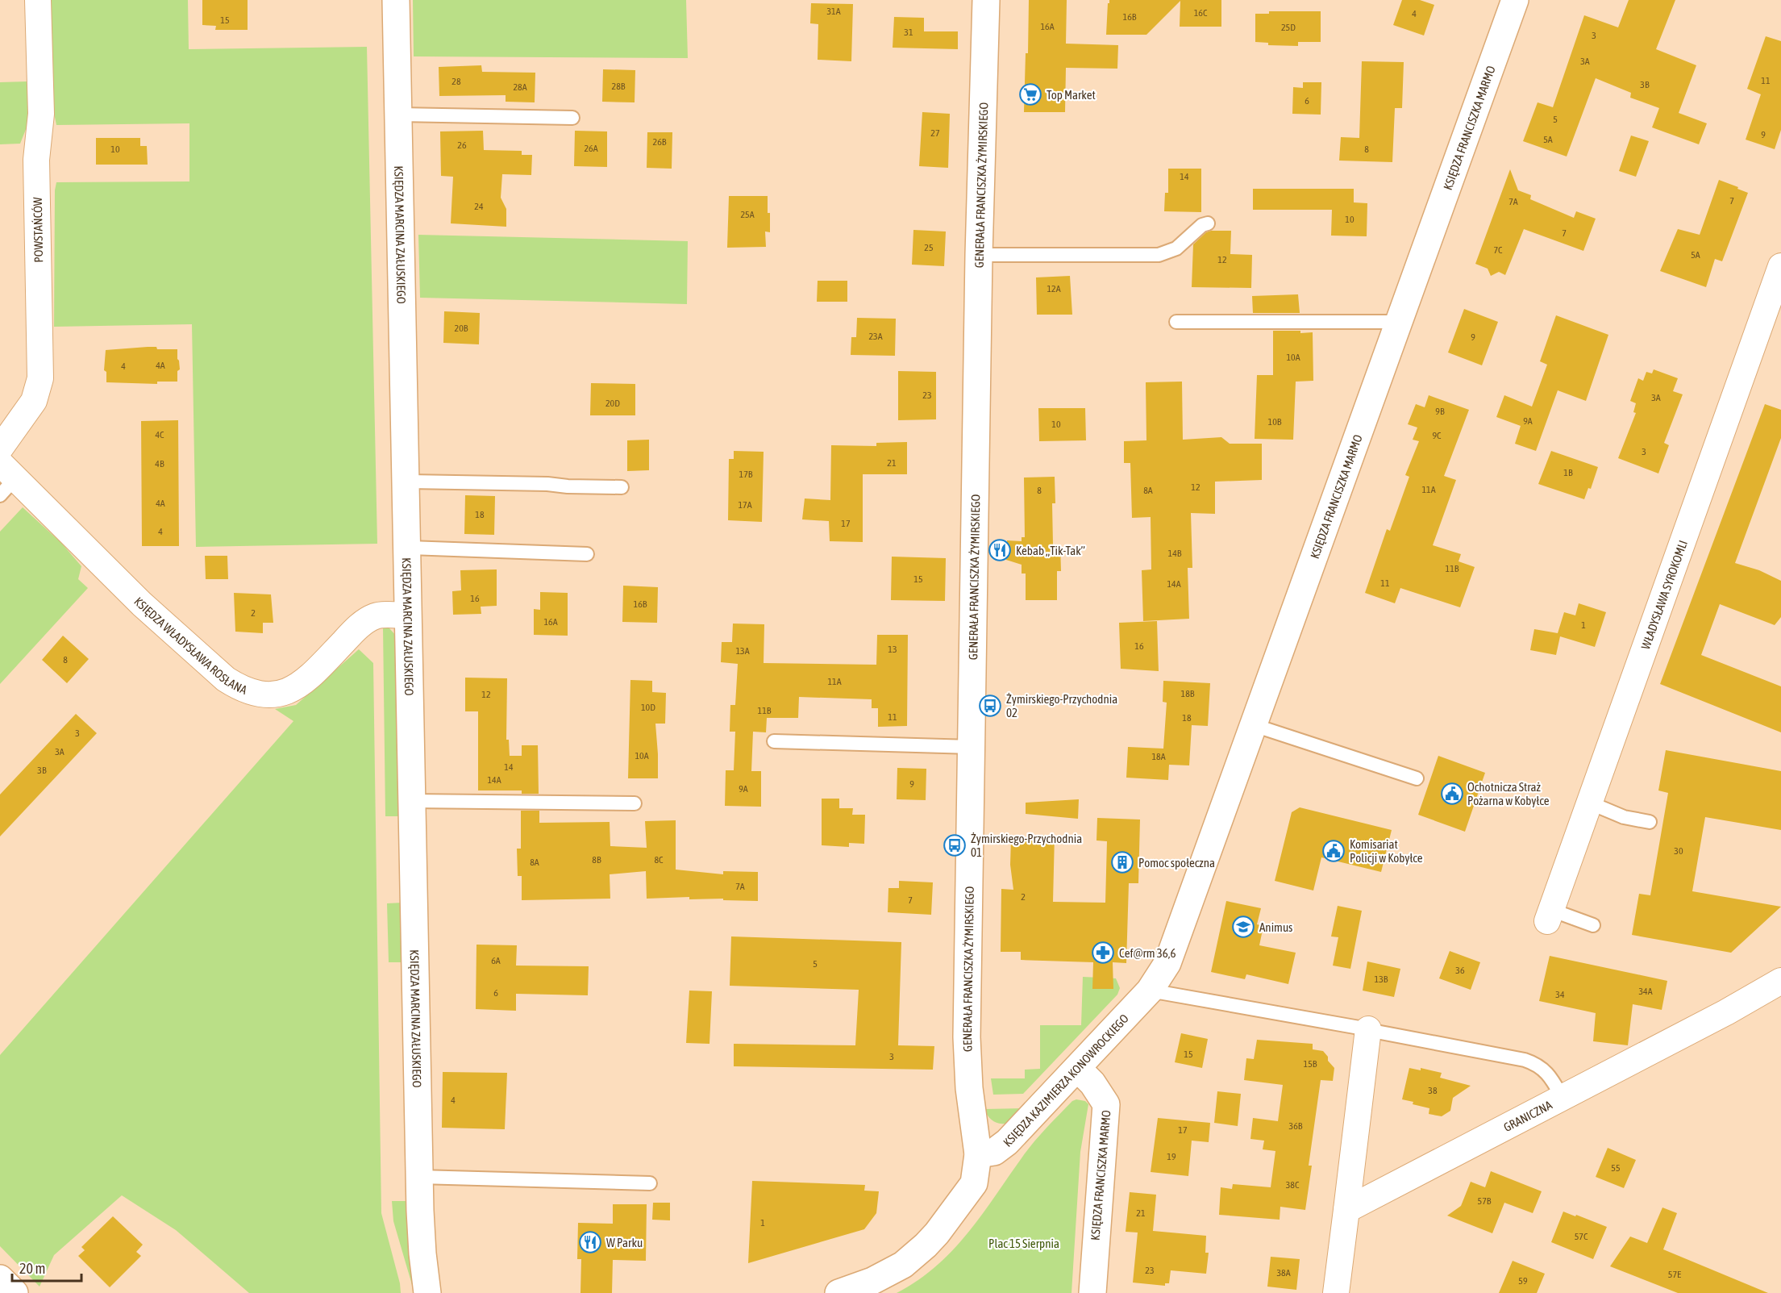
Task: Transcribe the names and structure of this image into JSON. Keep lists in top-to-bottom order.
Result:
{
  "streets": {
    "street": [
      "KSIĘDZA FRANCISZKA MARMO",
      "GENERAŁA FRANCISZKA ŻYMIRSKIEGO",
      "POWSTAŃCÓW",
      "KSIĘDZA MARCINA ZAŁUSKIEGO",
      "WŁADYSŁAWA SYROKOMLI",
      "KSIĘDZA WŁADYSŁAWA ROSŁANA",
      "KSIĘDZA KAZIMIERZA KONOWROCKIEGO",
      "GRANICZNA"
    ]
  },
  "crossings": [
    ["KSIĘDZA FRANCISZKA MARMO", "KSIĘDZA KAZIMIERZA KONOWROCKIEGO"],
    ["GENERAŁA FRANCISZKA ŻYMIRSKIEGO", "KSIĘDZA KAZIMIERZA KONOWROCKIEGO"],
    ["KSIĘDZA MARCINA ZAŁUSKIEGO", "KSIĘDZA WŁADYSŁAWA ROSŁANA"]
  ],
  "parks": ["Plac 15 Sierpnia"],
  "places": {
    "supermarket": ["Top Market"],
    "restaurant": ["Kebab „Tik-Tak”", "W Parku"],
    "bus stop": ["Żymirskiego-Przychodnia 02", "Żymirskiego-Przychodnia 01"],
    "public building": ["Ochotnicza Straż Pożarna w Kobyłce", "Komisariat Policji w Kobyłce"],
    "building": ["Pomoc społeczna"],
    "school or university": ["Animus"],
    "pharmacy": ["Cef@rm 36,6"]
  },
  "house_numbers": [
    "31A",
    "16C",
    "4",
    "16B",
    "15",
    "16A",
    "25D",
    "31",
    "3",
    "3A",
    "11",
    "28",
    "3B",
    "28B",
    "28A",
    "6",
    "5",
    "27",
    "9",
    "5A",
    "26B",
    "26",
    "26A",
    "10",
    "8",
    "14",
    "7",
    "7A",
    "24",
    "25A",
    "10",
    "7",
    "25",
    "7C",
    "5A",
    "12",
    "12A",
    "20B",
    "23A",
    "9",
    "10A",
    "4A",
    "4",
    "23",
    "3A",
    "20D",
    "9B",
    "9A",
    "10B",
    "10",
    "4C",
    "9C",
    "3",
    "21",
    "4B",
    "1B",
    "17B",
    "12",
    "11A",
    "8",
    "8A",
    "4A",
    "17A",
    "18",
    "17",
    "4",
    "14B",
    "11B",
    "15",
    "11",
    "14A",
    "16",
    "16B",
    "2",
    "16A",
    "1",
    "16",
    "13",
    "13A",
    "8",
    "11A",
    "18B",
    "12",
    "10D",
    "11B",
    "11",
    "18",
    "3",
    "3A",
    "10A",
    "18A",
    "14",
    "3B",
    "14A",
    "9",
    "9A",
    "30",
    "8B",
    "8C",
    "8A",
    "7A",
    "2",
    "7",
    "6A",
    "5",
    "36",
    "13B",
    "34A",
    "6",
    "34",
    "15",
    "3",
    "15B",
    "38",
    "4",
    "36B",
    "17",
    "19",
    "55",
    "38C",
    "57B",
    "21",
    "1",
    "57C",
    "23",
    "38A",
    "57E",
    "59"
  ],
  "scale_bar": "20 m"
}
